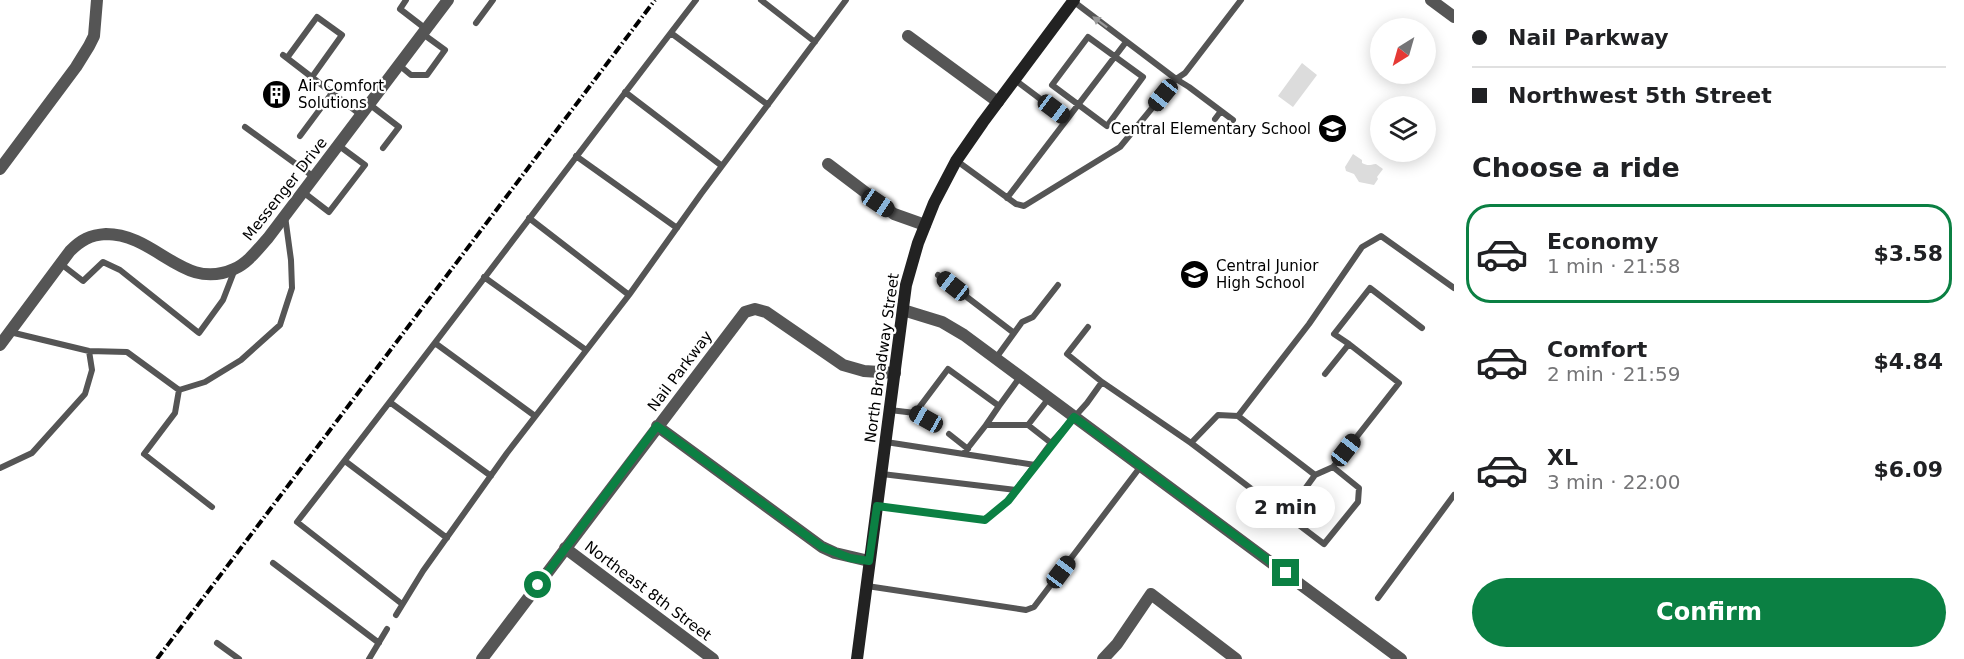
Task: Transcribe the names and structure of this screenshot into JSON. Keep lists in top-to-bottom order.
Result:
{
  "streets": {
    "main road": ["North Broadway Street"],
    "street": ["Messenger Drive", "Nail Parkway", "Northeast 8th Street"]
  },
  "crossings": [
    ["North Broadway Street", "Nail Parkway"],
    ["Nail Parkway", "Northeast 8th Street"]
  ],
  "places": {
    "building": ["Air Comfort Solutions"],
    "school or university": ["Central Elementary School", "Central Junior High School"]
  },
  "north": "bottom left",
  "page": {
    "banner": ["Nail Parkway", "Northwest 5th Street"],
    "heading": "Choose a ride",
    "list": [
      {
        "name": "Economy",
        "note": "1 min · 21:58",
        "value": "$3.58"
      },
      {
        "name": "Comfort",
        "note": "2 min · 21:59",
        "value": "$4.84"
      },
      {
        "name": "XL",
        "note": "3 min · 22:00",
        "value": "$6.09"
      }
    ],
    "bubble": "2 min",
    "buttons": "Confirm"
  }
}
